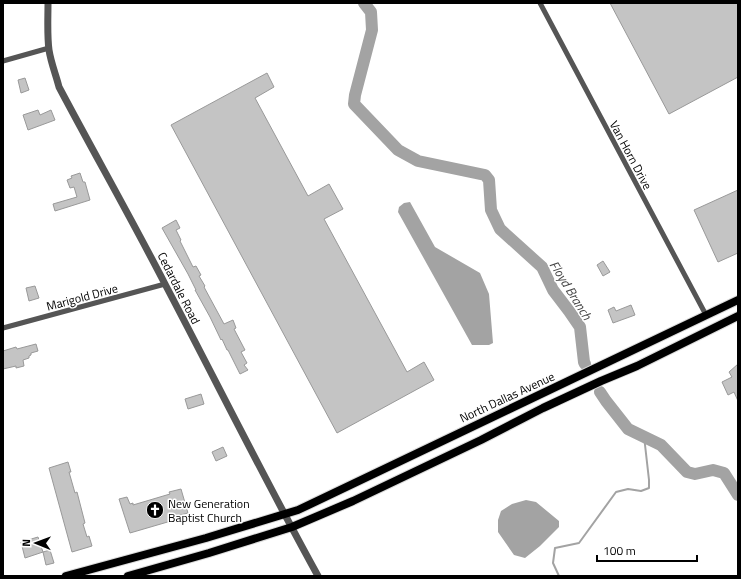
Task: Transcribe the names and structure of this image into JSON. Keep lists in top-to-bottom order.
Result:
{
  "streets": {
    "main road": ["North Dallas Avenue"],
    "street": ["Van Horn Drive", "Cedardale Road", "Marigold Drive"]
  },
  "crossings": [
    ["Van Horn Drive", "North Dallas Avenue"],
    ["Cedardale Road", "Marigold Drive"],
    ["Cedardale Road", "North Dallas Avenue"]
  ],
  "water": ["Floyd Branch"],
  "places": {
    "church": ["New Generation Baptist Church"]
  },
  "scale_bar": "100 m",
  "north": "left"
}
